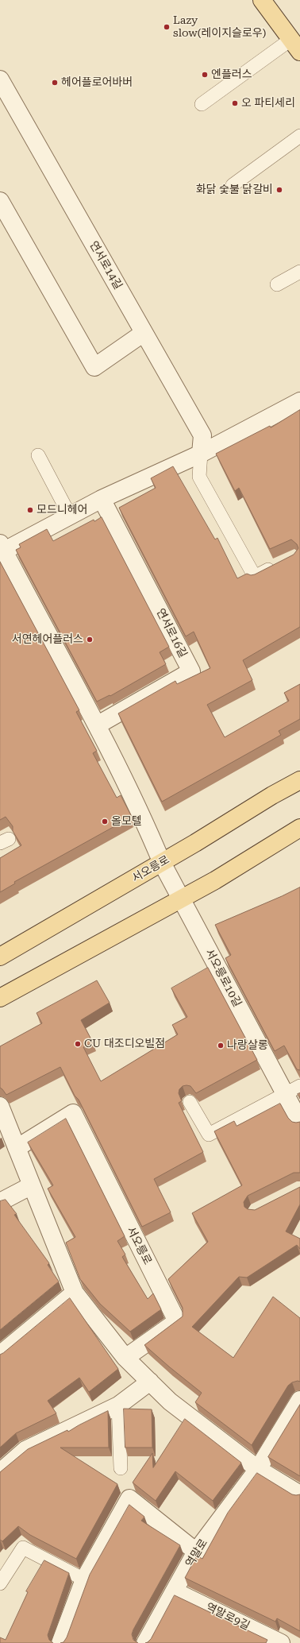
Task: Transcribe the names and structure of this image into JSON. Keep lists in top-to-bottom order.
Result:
{
  "streets": {
    "main road": ["서오릉로"],
    "street": [
      "연서로14길",
      "연서로16길",
      "서오릉로10길",
      "역말로",
      "역말로9길"
    ]
  },
  "crossings": [
    ["서오릉로", "서오릉로10길"],
    ["역말로", "역말로9길"]
  ],
  "places": [
    "Lazy slow(레이지슬로우)",
    "엔플러스",
    "헤어플로어바버",
    "오 파티세리",
    "화닭 숯불 닭갈비",
    "모드니헤어",
    "서연헤어플러스",
    "올모텔",
    "CU 대조디오빌점",
    "나랑살롱"
  ]
}
